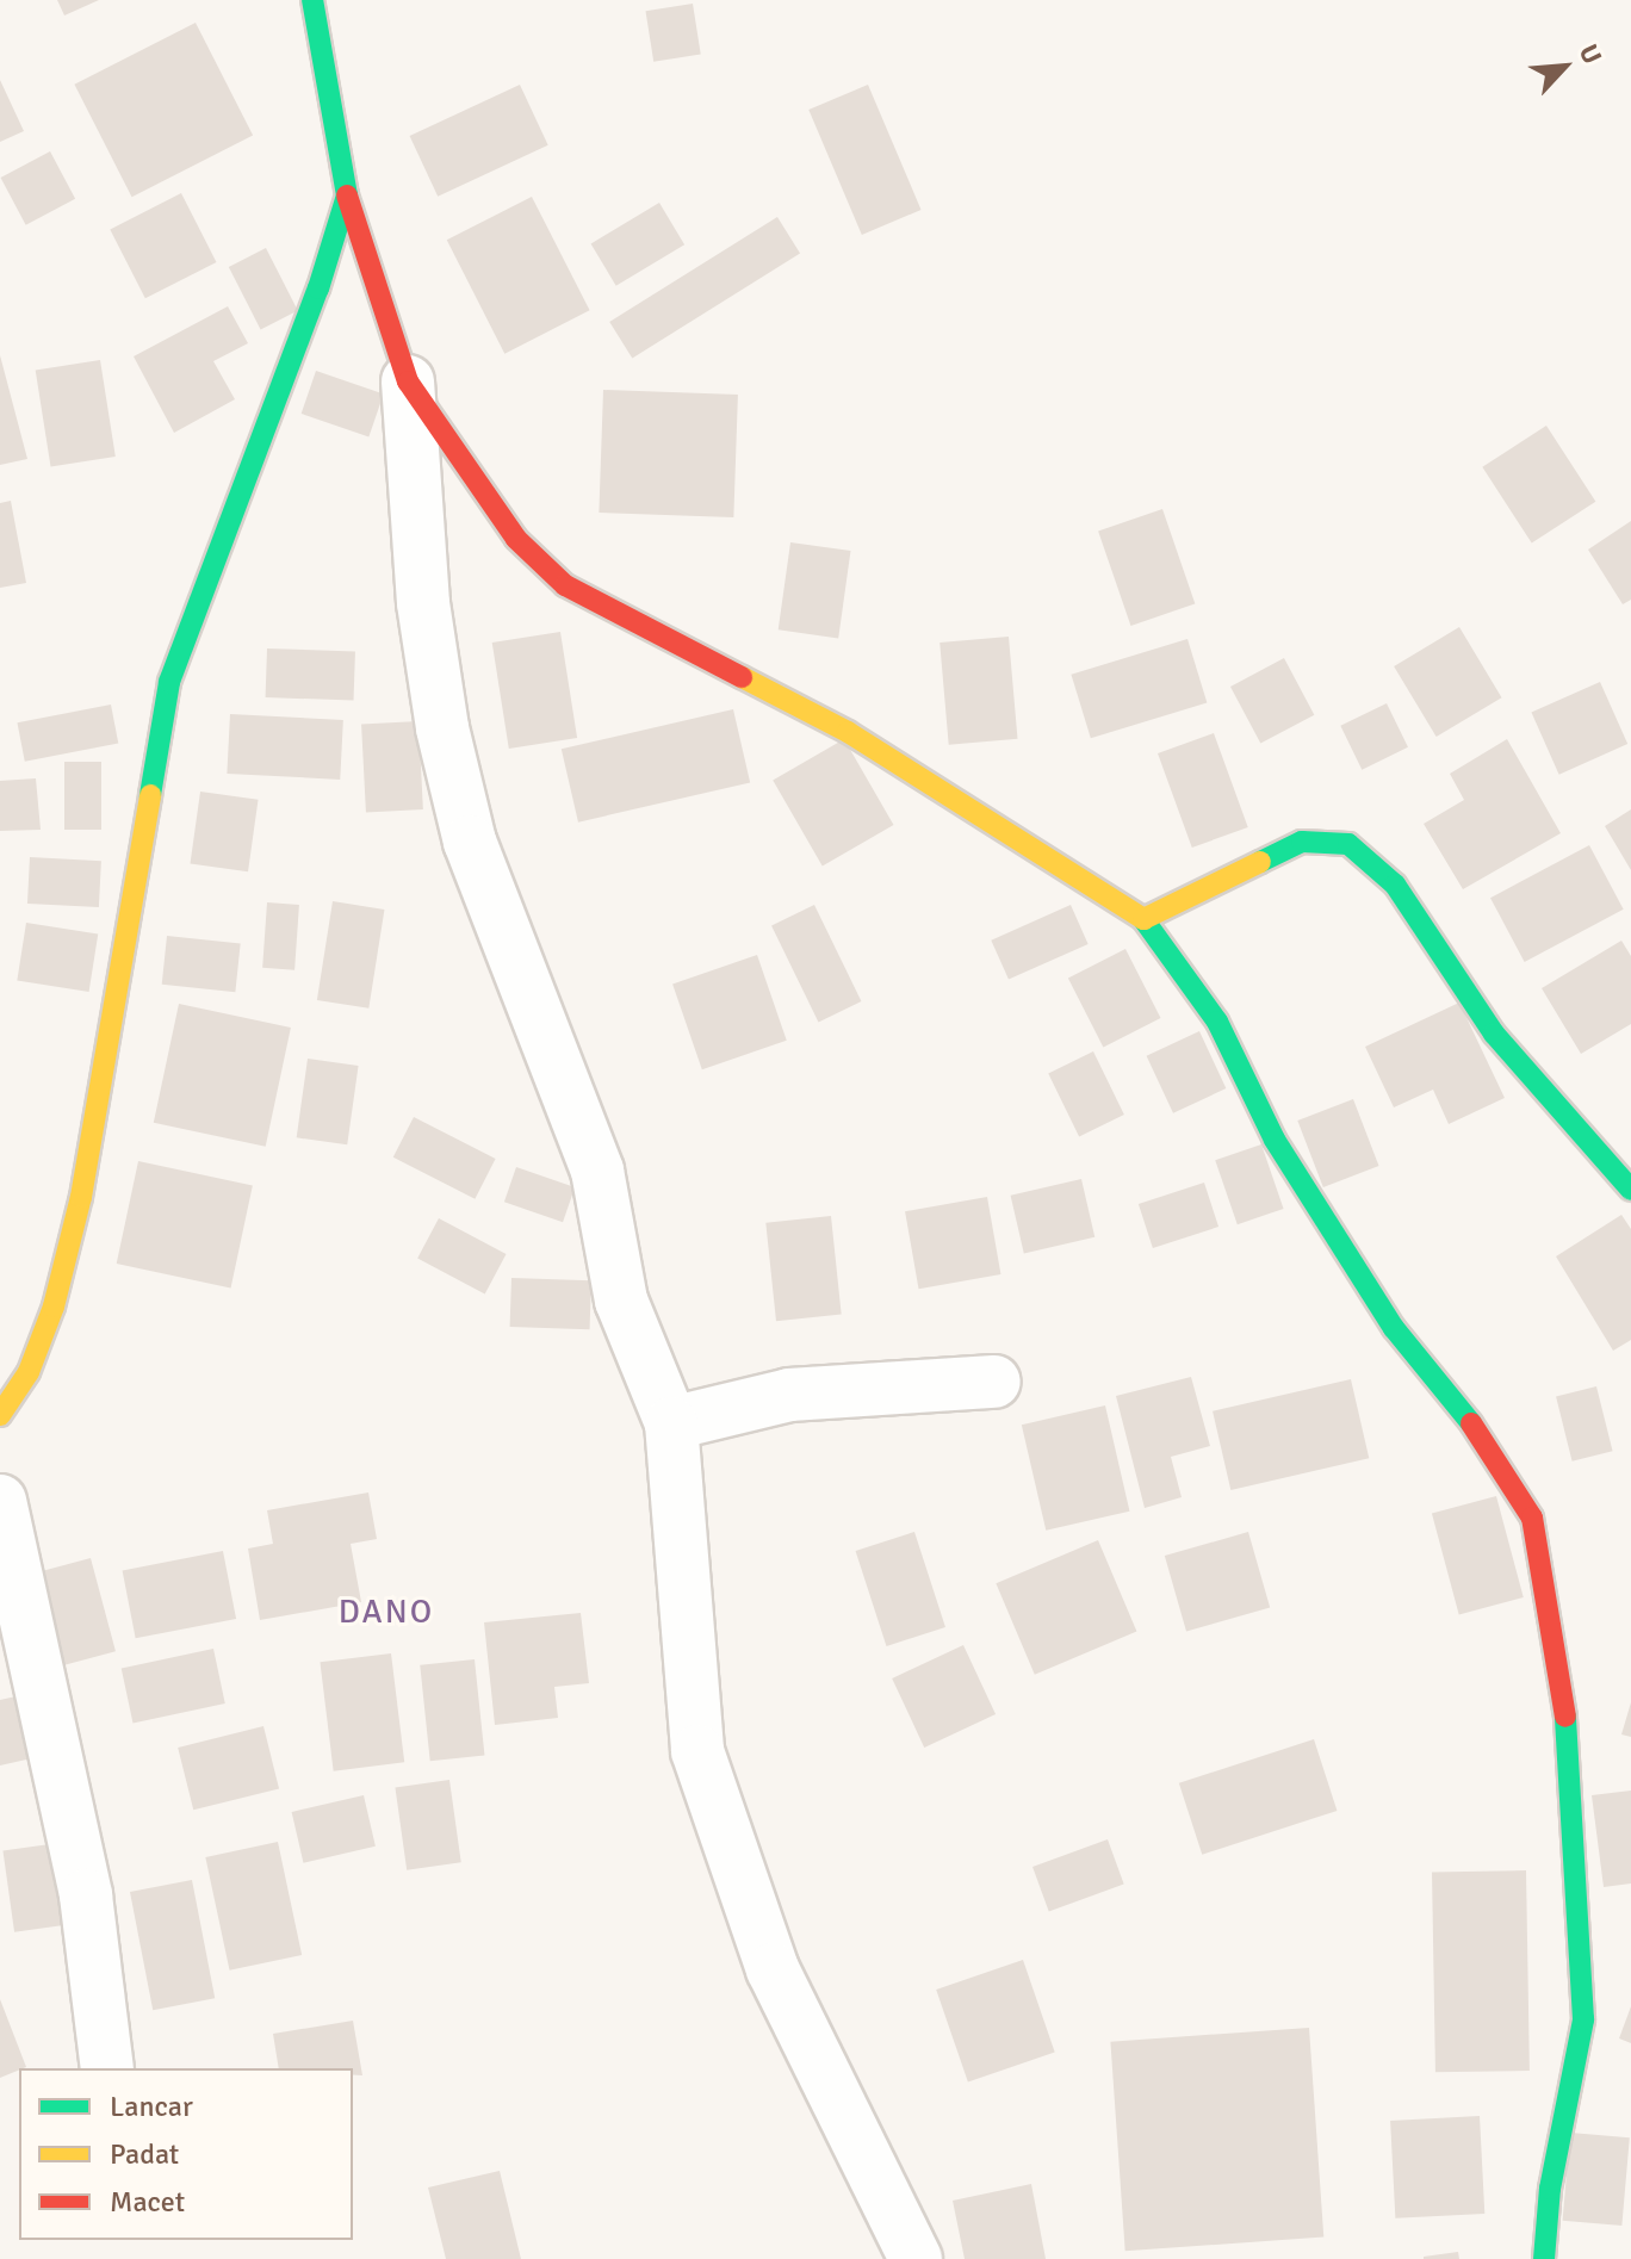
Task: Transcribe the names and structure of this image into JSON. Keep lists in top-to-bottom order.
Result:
{
  "districts": ["DANO"],
  "legend": ["Lancar", "Padat", "Macet"],
  "north": "top right"
}
